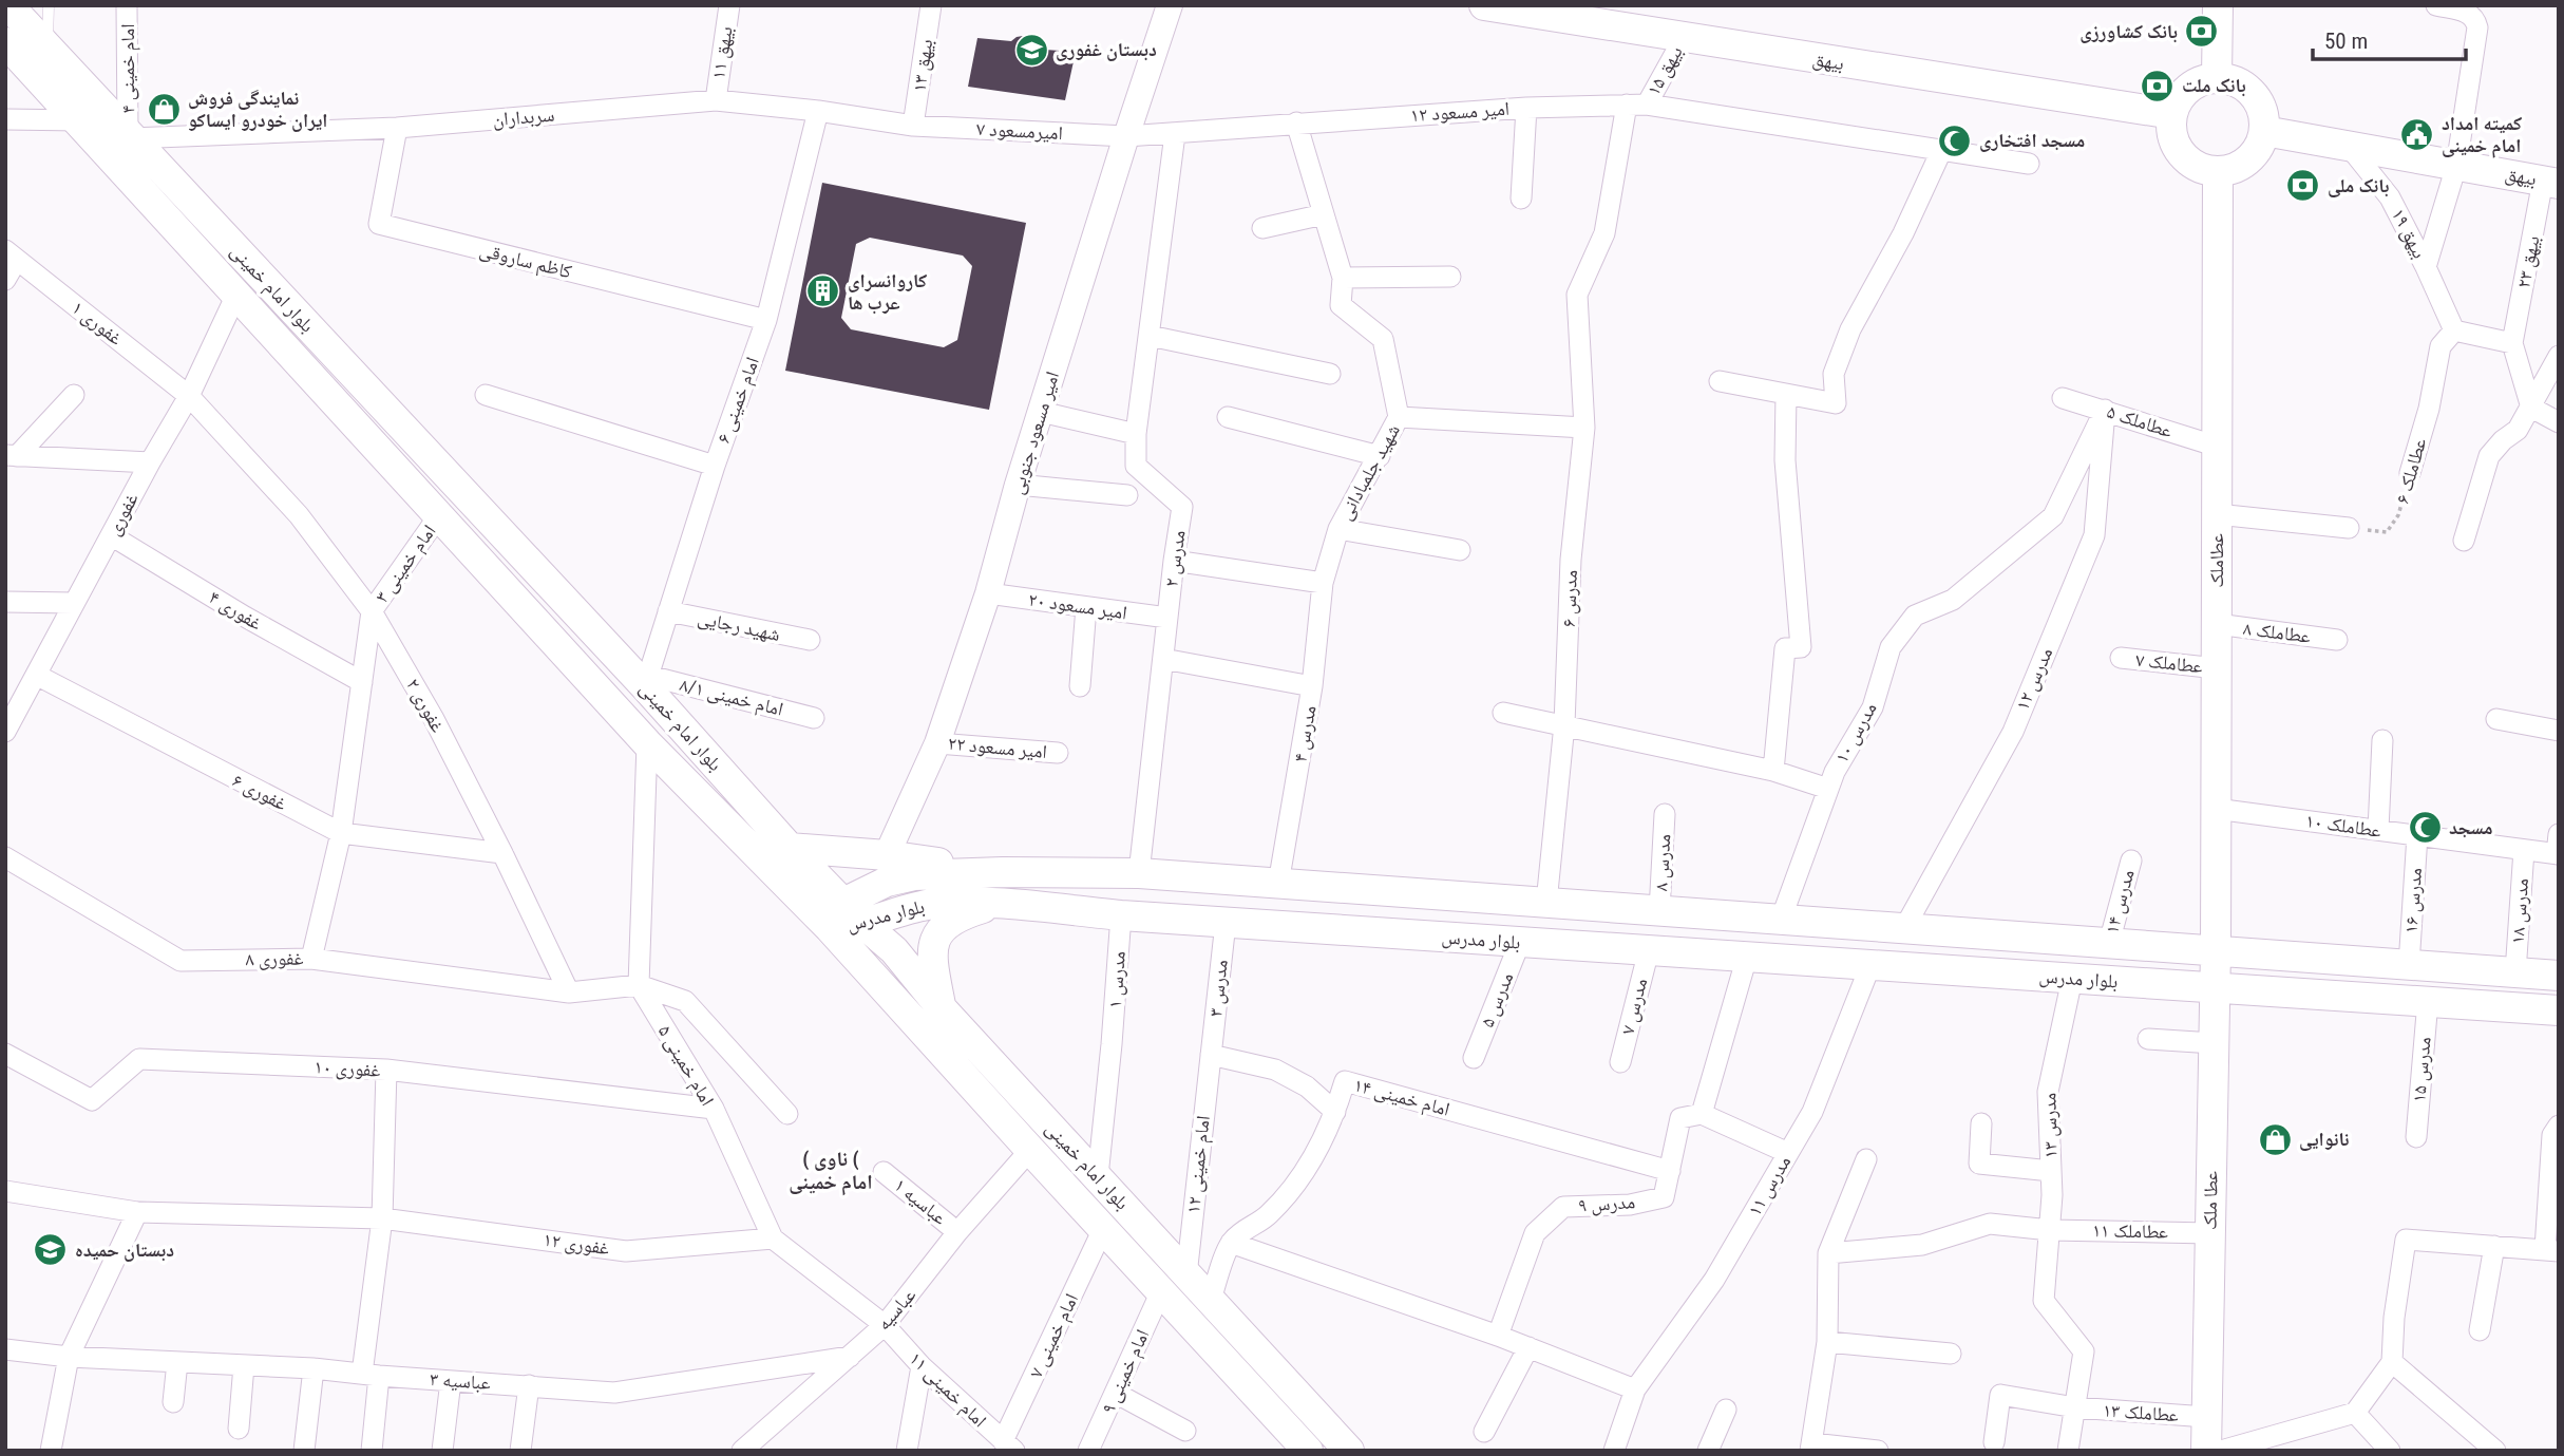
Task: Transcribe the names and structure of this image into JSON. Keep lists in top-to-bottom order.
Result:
{
  "streets": {
    "main road": [
      "بیهق",
      "بلوار امام خمینی",
      "عطاملک",
      "بلوار مدرس",
      "عطا ملک"
    ],
    "street": [
      "بیهق ۱۱",
      "بیهق ۱۳",
      "امام خمینی ۴",
      "بیهق ۱۵",
      "امیر مسعود ۱۲",
      "سربداران",
      "امیرمسعود ۷",
      "بیهق ۱۹",
      "کاظم ساروقی",
      "بیهق ۲۳",
      "غفوری ۱",
      "امام خمینی ۶",
      "عطاملک ۵",
      "امیر مسعود جنوبی",
      "عطاملک ۶",
      "شهید جلمبادانی",
      "غفوری",
      "مدرس ۲",
      "امام خمینی ۳",
      "مدرس ۶",
      "امیر مسعود ۲۰",
      "غفوری ۴",
      "شهید رجایی",
      "عطاملک ۸",
      "عطاملک ۷",
      "مدرس ۱۲",
      "امام خمینی ۸/۱",
      "غفوری ۲",
      "مدرس ۱۰",
      "مدرس ۴",
      "امیر مسعود ۲۲",
      "غفوری ۶",
      "عطاملک ۱۰",
      "مدرس ۸",
      "مدرس ۱۶",
      "مدرس ۱۴",
      "مدرس ۱۸",
      "غفوری ۸",
      "مدرس ۱",
      "مدرس ۳",
      "مدرس ۵",
      "مدرس ۷",
      "امام خمینی ۵",
      "غفوری ۱۰",
      "مدرس ۱۵",
      "امام خمینی ۱۴",
      "مدرس ۱۳",
      "امام خمینی ۱۲",
      "مدرس ۱۱",
      "عباسیه ۱",
      "مدرس ۹",
      "عطاملک ۱۱",
      "غفوری ۱۲",
      "عباسیه",
      "امام خمینی ۷",
      "امام خمینی ۹",
      "عباسیه ۳",
      "امام خمینی ۱۱",
      "عطاملک ۱۳"
    ]
  },
  "crossings": [
    ["بیهق ۱۱", "سربداران"],
    ["بیهق", "بیهق ۱۵"],
    ["بیهق", "بیهق ۱۹"],
    ["بیهق", "بیهق ۲۳"],
    ["بیهق", "عطاملک"],
    ["بیهق ۱۳", "سربداران"],
    ["بیهق ۱۳", "امیرمسعود ۷"],
    ["امام خمینی ۴", "سربداران"],
    ["امام خمینی ۴", "بلوار امام خمینی"],
    ["بیهق ۱۵", "امیر مسعود ۱۲"],
    ["بیهق ۱۵", "مدرس ۶"],
    ["امیر مسعود ۱۲", "امیرمسعود ۷"],
    ["امیر مسعود ۱۲", "امیر مسعود جنوبی"],
    ["امیر مسعود ۱۲", "شهید جلمبادانی"],
    ["امیر مسعود ۱۲", "مدرس ۲"],
    ["سربداران", "امیرمسعود ۷"],
    ["سربداران", "کاظم ساروقی"],
    ["سربداران", "بلوار امام خمینی"],
    ["سربداران", "امام خمینی ۶"],
    ["امیرمسعود ۷", "امیر مسعود جنوبی"],
    ["بیهق ۱۹", "عطاملک ۶"],
    ["کاظم ساروقی", "امام خمینی ۶"],
    ["بلوار امام خمینی", "امام خمینی ۶"],
    ["بلوار امام خمینی", "غفوری"],
    ["بلوار امام خمینی", "امام خمینی ۳"],
    ["بلوار امام خمینی", "امام خمینی ۸/۱"],
    ["بلوار امام خمینی", "بلوار مدرس"],
    ["بلوار امام خمینی", "مدرس ۱"],
    ["بلوار امام خمینی", "امام خمینی ۱۲"],
    ["بلوار امام خمینی", "عباسیه"],
    ["بلوار امام خمینی", "امام خمینی ۷"],
    ["بلوار امام خمینی", "امام خمینی ۹"],
    ["غفوری ۱", "غفوری"],
    ["غفوری ۱", "غفوری ۲"],
    ["امام خمینی ۶", "شهید رجایی"],
    ["امام خمینی ۶", "امام خمینی ۸/۱"],
    ["عطاملک ۵", "عطاملک"],
    ["عطاملک ۵", "مدرس ۱۲"],
    ["عطاملک ۵", "مدرس ۱۰"],
    ["امیر مسعود جنوبی", "امیر مسعود ۲۰"],
    ["امیر مسعود جنوبی", "امیر مسعود ۲۲"],
    ["شهید جلمبادانی", "مدرس ۴"],
    ["غفوری", "غفوری ۴"],
    ["غفوری", "غفوری ۲"],
    ["غفوری", "غفوری ۶"],
    ["مدرس ۲", "امیر مسعود ۲۰"],
    ["مدرس ۲", "بلوار مدرس"],
    ["عطاملک", "عطاملک ۸"],
    ["عطاملک", "عطاملک ۷"],
    ["عطاملک", "عطاملک ۱۰"],
    ["عطاملک", "بلوار مدرس"],
    ["عطاملک", "عطا ملک"],
    ["امام خمینی ۳", "غفوری ۲"],
    ["مدرس ۶", "بلوار مدرس"],
    ["مدرس ۱۲", "مدرس ۱۰"],
    ["مدرس ۱۲", "بلوار مدرس"],
    ["غفوری ۲", "غفوری ۶"],
    ["غفوری ۲", "غفوری ۸"],
    ["مدرس ۱۰", "بلوار مدرس"],
    ["مدرس ۴", "بلوار مدرس"],
    ["عطاملک ۱۰", "مدرس ۱۶"],
    ["عطاملک ۱۰", "مدرس ۱۸"],
    ["مدرس ۸", "بلوار مدرس"],
    ["مدرس ۱۶", "بلوار مدرس"],
    ["مدرس ۱۴", "بلوار مدرس"],
    ["مدرس ۱۸", "بلوار مدرس"],
    ["بلوار مدرس", "مدرس ۱"],
    ["بلوار مدرس", "مدرس ۳"],
    ["بلوار مدرس", "مدرس ۵"],
    ["بلوار مدرس", "مدرس ۷"],
    ["بلوار مدرس", "مدرس ۱۵"],
    ["بلوار مدرس", "مدرس ۱۳"],
    ["بلوار مدرس", "مدرس ۱۱"],
    ["بلوار مدرس", "عطا ملک"],
    ["مدرس ۳", "امام خمینی ۱۲"],
    ["امام خمینی ۵", "غفوری ۱۰"],
    ["امام خمینی ۵", "غفوری ۱۲"],
    ["امام خمینی ۵", "عباسیه"],
    ["امام خمینی ۵", "امام خمینی ۱۱"],
    ["امام خمینی ۱۴", "مدرس ۹"],
    ["مدرس ۱۳", "عطاملک ۱۱"],
    ["مدرس ۱۳", "عطاملک ۱۳"],
    ["عطا ملک", "عطاملک ۱۱"],
    ["عطا ملک", "عطاملک ۱۳"],
    ["عباسیه ۱", "عباسیه"],
    ["عباسیه", "عباسیه ۳"],
    ["عباسیه", "امام خمینی ۱۱"],
    ["امام خمینی ۷", "امام خمینی ۱۱"]
  ],
  "districts": ["( ناوی ( امام خمینی"],
  "places": {
    "bank": ["بانک کشاورزی", "بانک ملت", "بانک ملی"],
    "school or university": ["دبستان غفوری", "دبستان حمیده"],
    "shop": ["نمایندگی فروش ایران خودرو ایساکو", "نانوایی"],
    "public building": ["کمیته امداد امام خمینی"],
    "mosque": ["مسجد افتخاری", "مسجد"],
    "building": ["کاروانسرای عرب ها"]
  },
  "scale_bar": "50 m"
}
